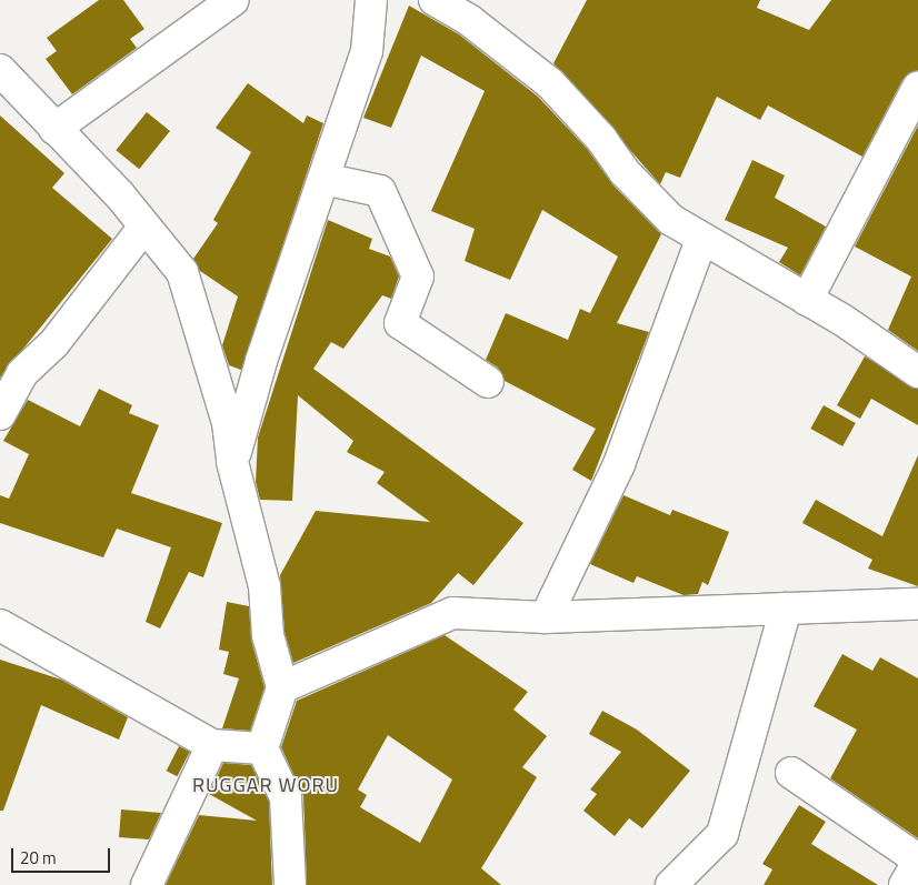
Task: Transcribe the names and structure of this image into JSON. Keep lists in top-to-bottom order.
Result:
{
  "districts": ["RUGGAR WORU"],
  "scale_bar": "20 m"
}
